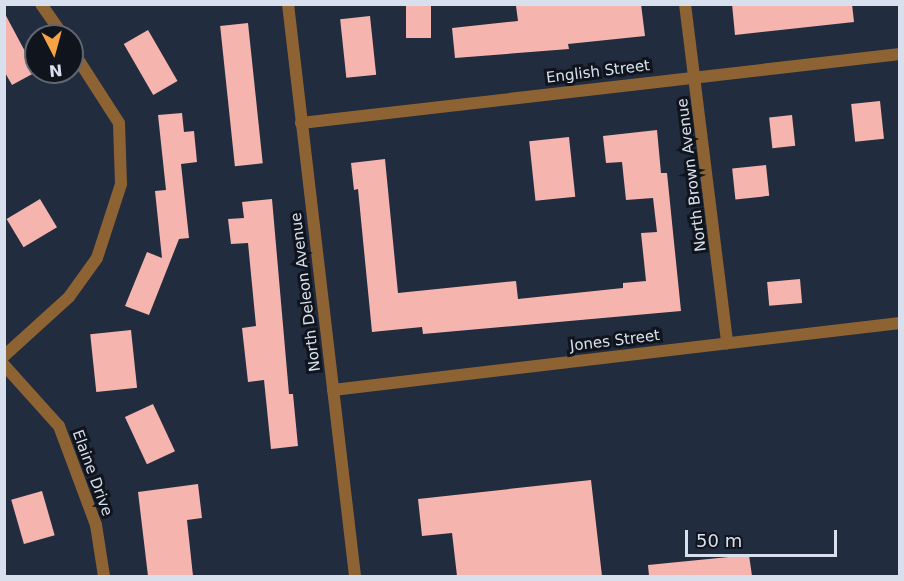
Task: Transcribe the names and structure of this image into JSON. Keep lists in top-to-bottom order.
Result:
{
  "streets": {
    "street": [
      "English Street",
      "North Brown Avenue",
      "North Deleon Avenue",
      "Jones Street",
      "Elaine Drive"
    ]
  },
  "crossings": [
    ["English Street", "North Brown Avenue"],
    ["English Street", "North Deleon Avenue"],
    ["North Brown Avenue", "Jones Street"],
    ["North Deleon Avenue", "Jones Street"]
  ],
  "scale_bar": "50 m",
  "north": "bottom"
}
